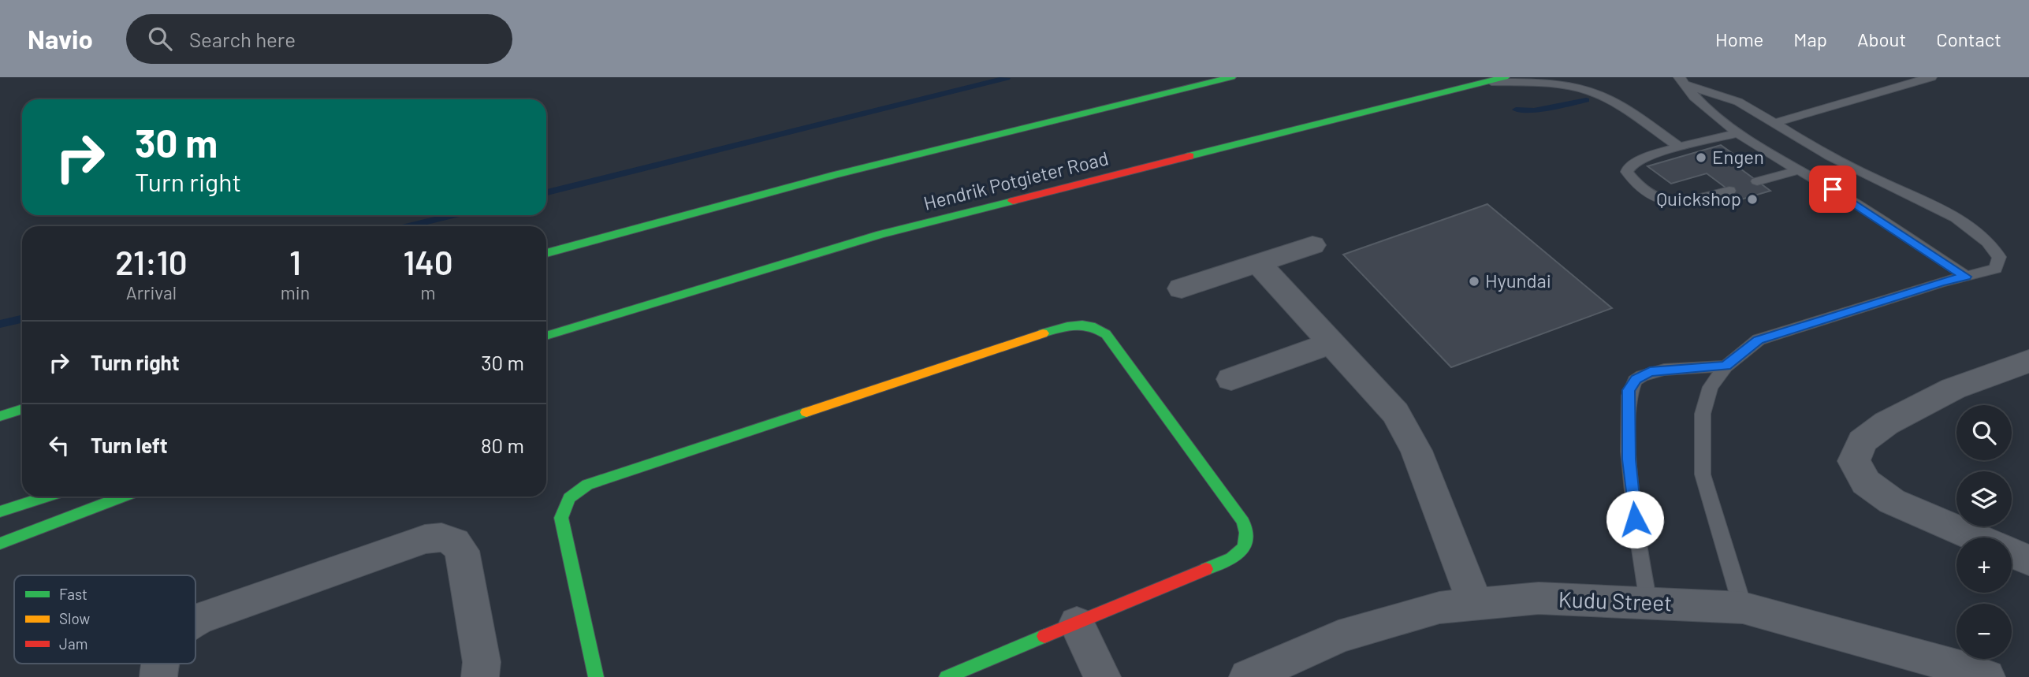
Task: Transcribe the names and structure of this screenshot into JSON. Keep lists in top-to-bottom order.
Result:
{
  "streets": {
    "main road": ["Hendrik Potgieter Road"],
    "street": ["Kudu Street"]
  },
  "places": ["Engen", "Quickshop", "Hyundai"],
  "legend": ["Fast", "Slow", "Jam"],
  "page": {
    "header": "Navio",
    "search": "Search here",
    "nav": [
      "Home",
      "Map",
      "About",
      "Contact"
    ],
    "turn": ["30 m", "Turn right"],
    "eta": [
      "21:10",
      "Arrival",
      "1",
      "min",
      "140",
      "m"
    ],
    "list": [
      {
        "name": "Turn right",
        "value": "30 m"
      },
      {
        "name": "Turn left",
        "value": "80 m"
      }
    ],
    "map_buttons": ["+", "−"]
  }
}
